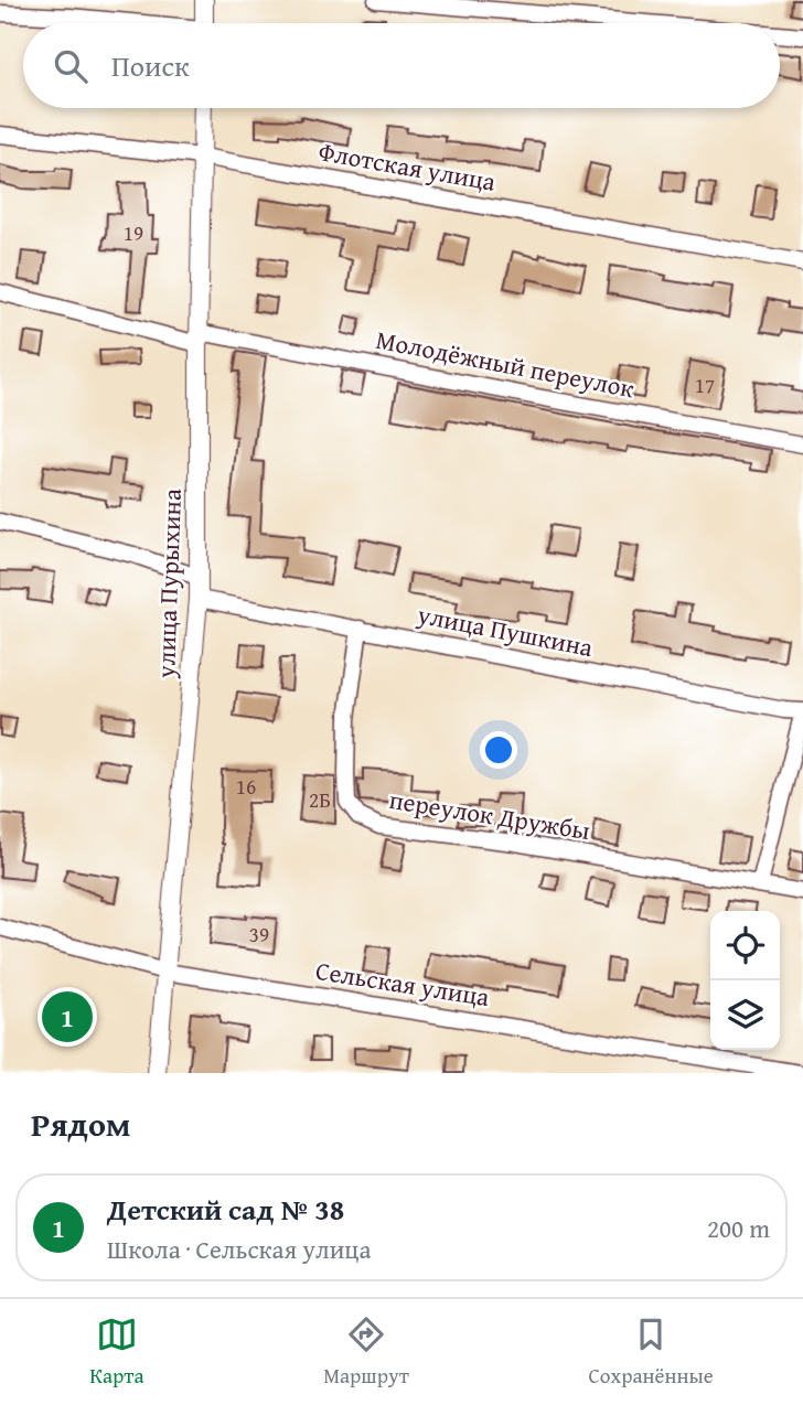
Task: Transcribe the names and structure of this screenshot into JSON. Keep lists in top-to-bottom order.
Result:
{
  "streets": {
    "street": [
      "Флотская улица",
      "Молодёжный переулок",
      "улица Пурыхина",
      "улица Пушкина",
      "переулок Дружбы",
      "Сельская улица"
    ]
  },
  "crossings": [
    ["Флотская улица", "улица Пурыхина"],
    ["Молодёжный переулок", "улица Пурыхина"],
    ["улица Пурыхина", "улица Пушкина"],
    ["улица Пурыхина", "Сельская улица"],
    ["улица Пушкина", "переулок Дружбы"]
  ],
  "house_numbers": [
    "19",
    "17",
    "16",
    "2Б",
    "39"
  ],
  "page": {
    "search": "Поиск",
    "pins": "1",
    "heading": "Рядом",
    "list": [
      {
        "mark": "1",
        "name": "Детский сад № 38",
        "note": "Школа · Сельская улица",
        "value": "200 m"
      }
    ],
    "nav": ["Карта", "Маршрут", "Сохранённые"]
  }
}
